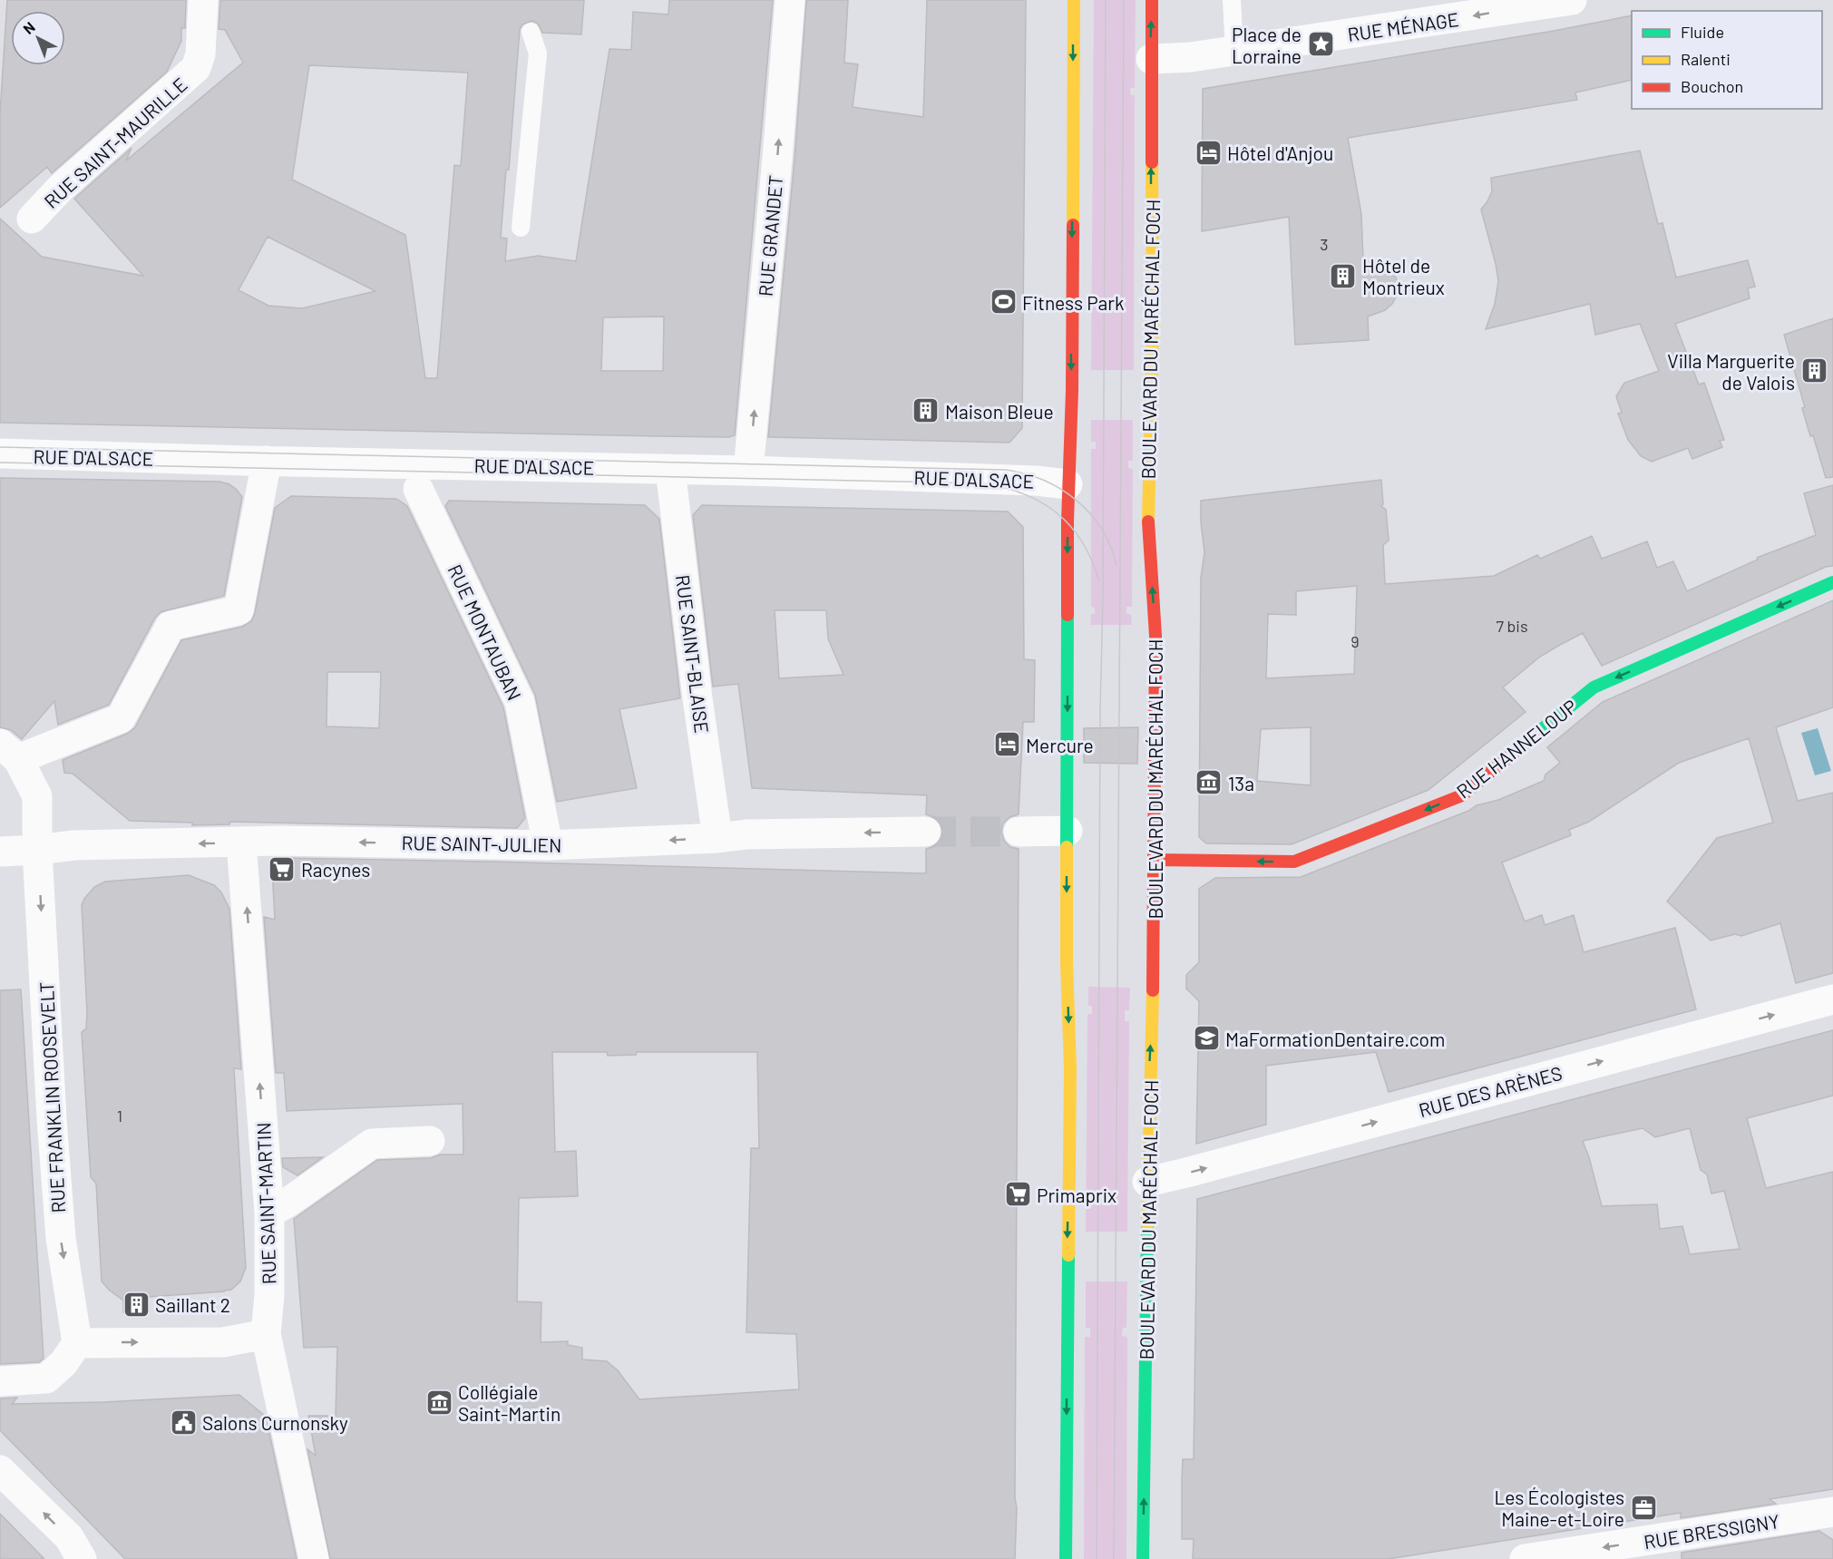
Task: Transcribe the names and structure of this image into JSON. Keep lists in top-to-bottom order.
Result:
{
  "streets": {
    "main road": ["BOULEVARD DU MARÉCHAL FOCH", "RUE HANNELOUP"],
    "street": [
      "RUE MÉNAGE",
      "RUE SAINT-MAURILLE",
      "RUE GRANDET",
      "RUE D'ALSACE",
      "RUE MONTAUBAN",
      "RUE SAINT-BLAISE",
      "RUE SAINT-JULIEN",
      "RUE DES ARÈNES",
      "RUE FRANKLIN ROOSEVELT",
      "RUE SAINT-MARTIN",
      "RUE BRESSIGNY"
    ]
  },
  "crossings": [
    ["RUE MÉNAGE", "BOULEVARD DU MARÉCHAL FOCH"],
    ["RUE GRANDET", "RUE D'ALSACE"],
    ["BOULEVARD DU MARÉCHAL FOCH", "RUE HANNELOUP"],
    ["BOULEVARD DU MARÉCHAL FOCH", "RUE DES ARÈNES"],
    ["RUE D'ALSACE", "RUE SAINT-BLAISE"],
    ["RUE MONTAUBAN", "RUE SAINT-JULIEN"],
    ["RUE SAINT-BLAISE", "RUE SAINT-JULIEN"],
    ["RUE SAINT-JULIEN", "RUE FRANKLIN ROOSEVELT"],
    ["RUE SAINT-JULIEN", "RUE SAINT-MARTIN"]
  ],
  "one_way": [
    "RUE GRANDET",
    "RUE HANNELOUP",
    "RUE SAINT-JULIEN",
    "RUE DES ARÈNES",
    "RUE FRANKLIN ROOSEVELT",
    "RUE SAINT-MARTIN",
    "RUE BRESSIGNY"
  ],
  "places": {
    "place": ["Place de Lorraine"],
    "hotel": ["Hôtel d'Anjou", "Mercure"],
    "building": [
      "Hôtel de Montrieux",
      "Villa Marguerite de Valois",
      "Maison Bleue",
      "Saillant 2"
    ],
    "sports": ["Fitness Park"],
    "museum": ["13a", "Collégiale Saint-Martin"],
    "supermarket": ["Racynes", "Primaprix"],
    "school or university": ["MaFormationDentaire.com"],
    "public building": ["Salons Curnonsky"],
    "office": ["Les Écologistes Maine-et-Loire"]
  },
  "house_numbers": [
    "3",
    "7 bis",
    "9",
    "1"
  ],
  "legend": ["Fluide", "Ralenti", "Bouchon"],
  "north": "top left"
}
